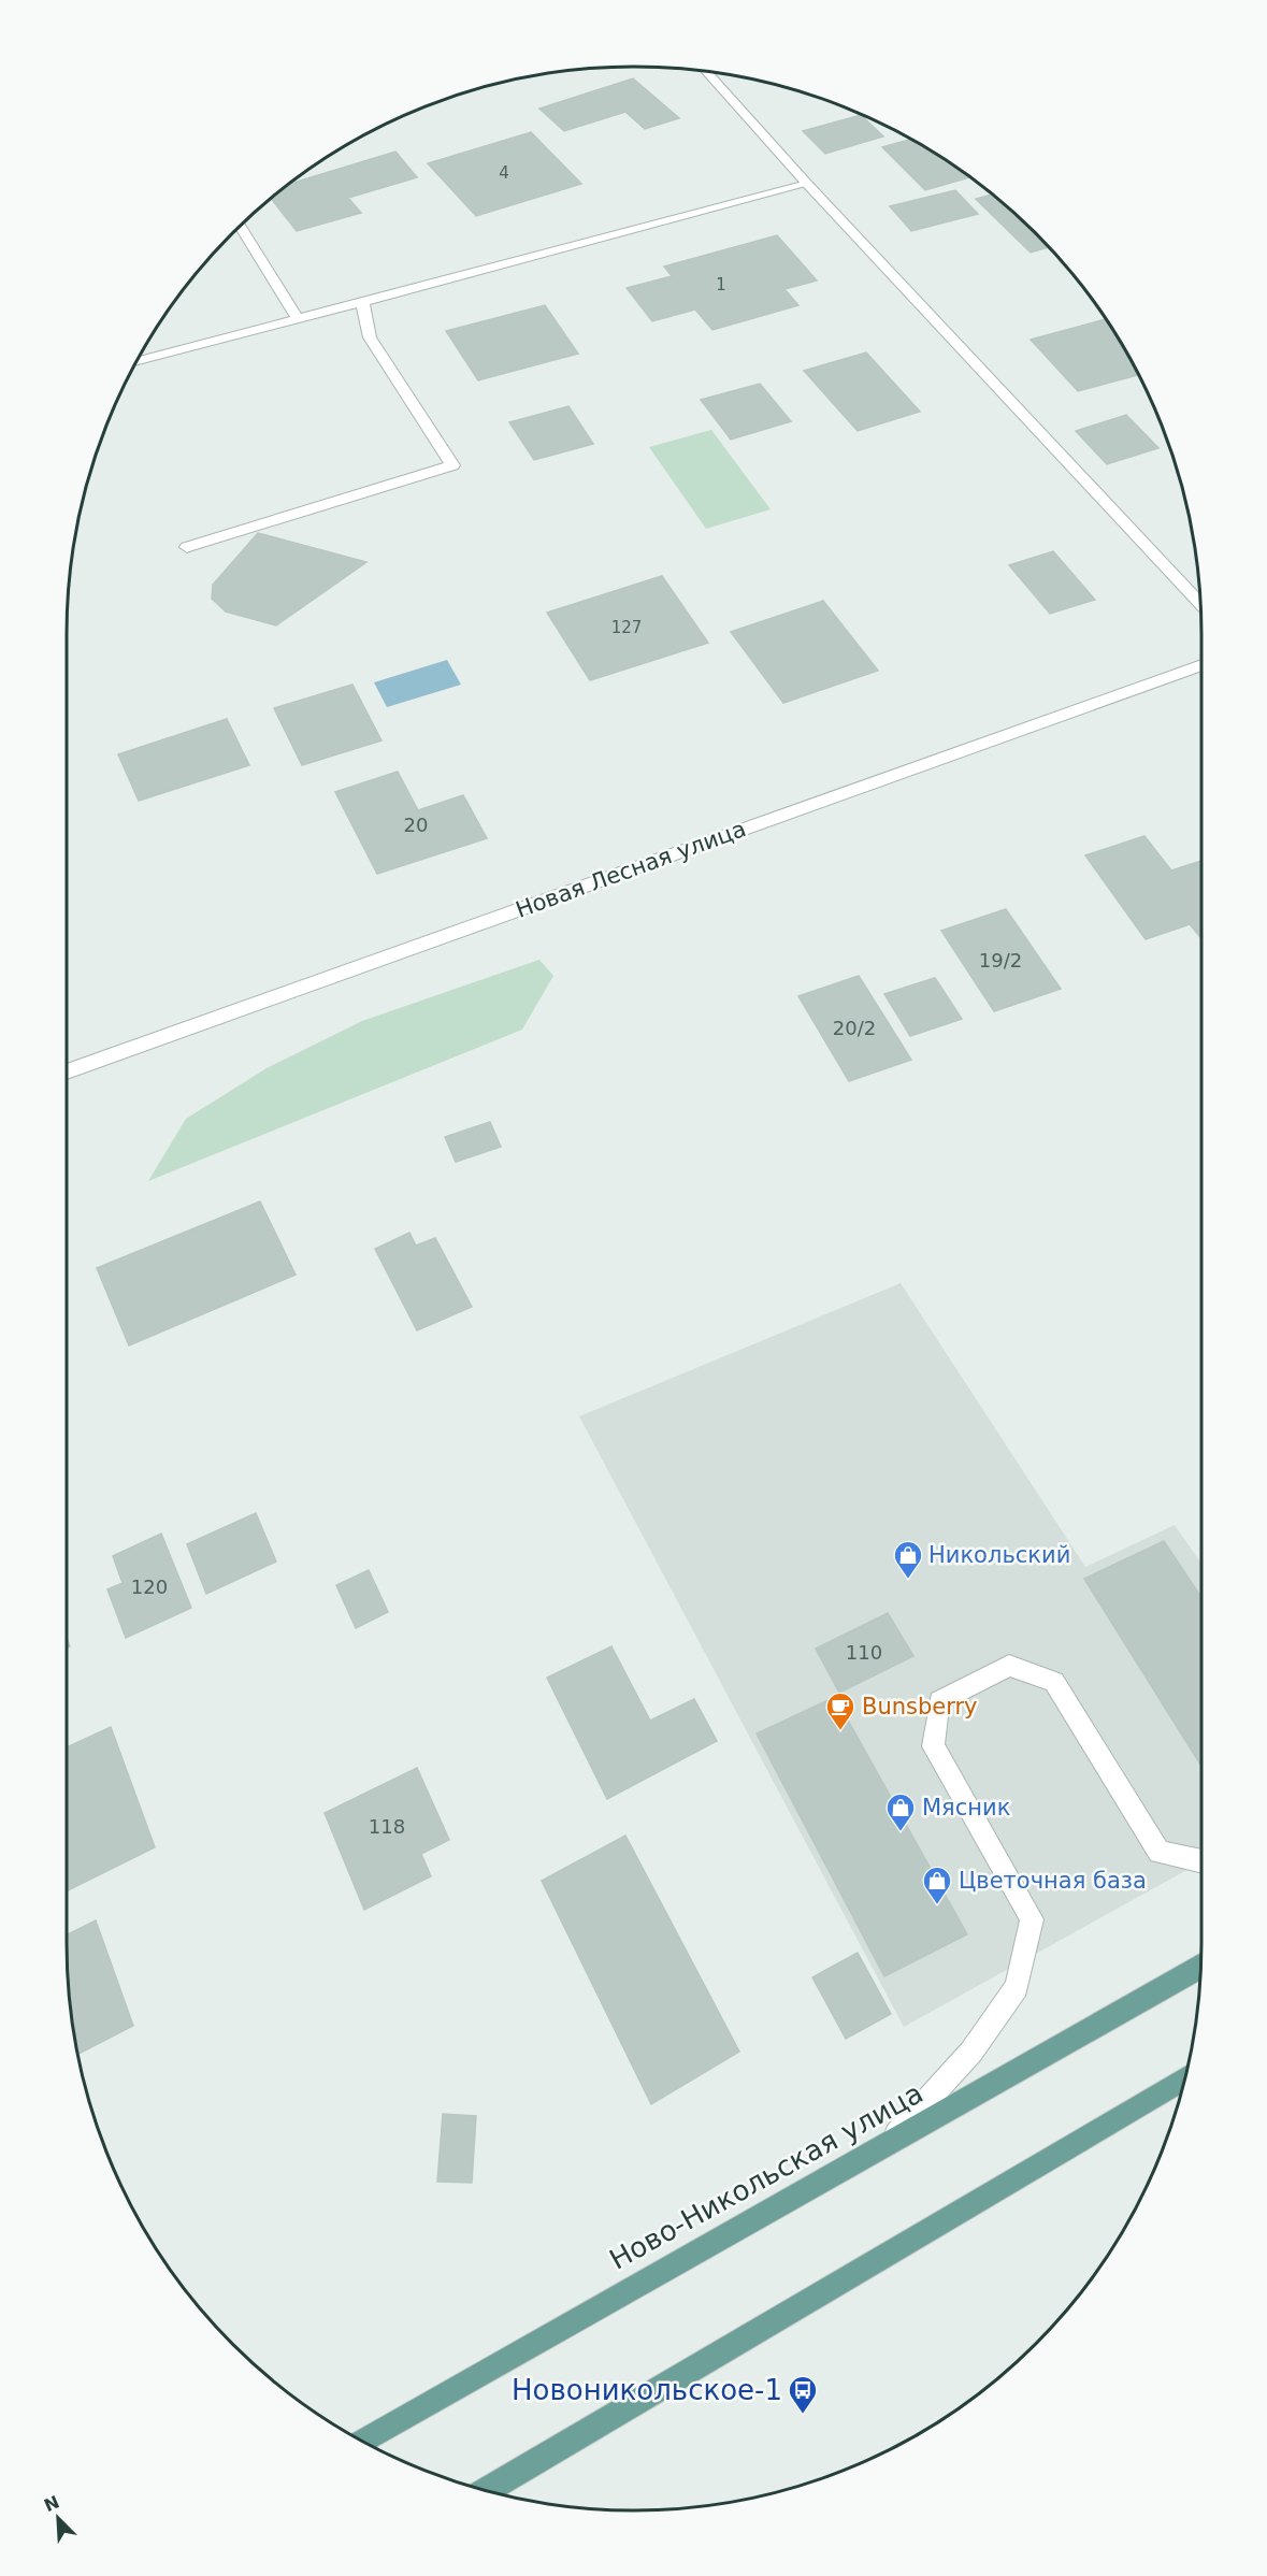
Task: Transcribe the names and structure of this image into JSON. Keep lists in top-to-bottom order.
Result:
{
  "streets": {
    "main road": ["Ново-Никольская улица"],
    "street": ["Новая Лесная улица"]
  },
  "places": {
    "shop": ["Никольский", "Мясник", "Цветочная база"],
    "cafe": ["Bunsberry"],
    "bus stop": ["Новоникольское-1"]
  },
  "house_numbers": [
    "4",
    "1",
    "127",
    "20",
    "19/2",
    "20/2",
    "120",
    "110",
    "118"
  ],
  "north": "top left"
}
